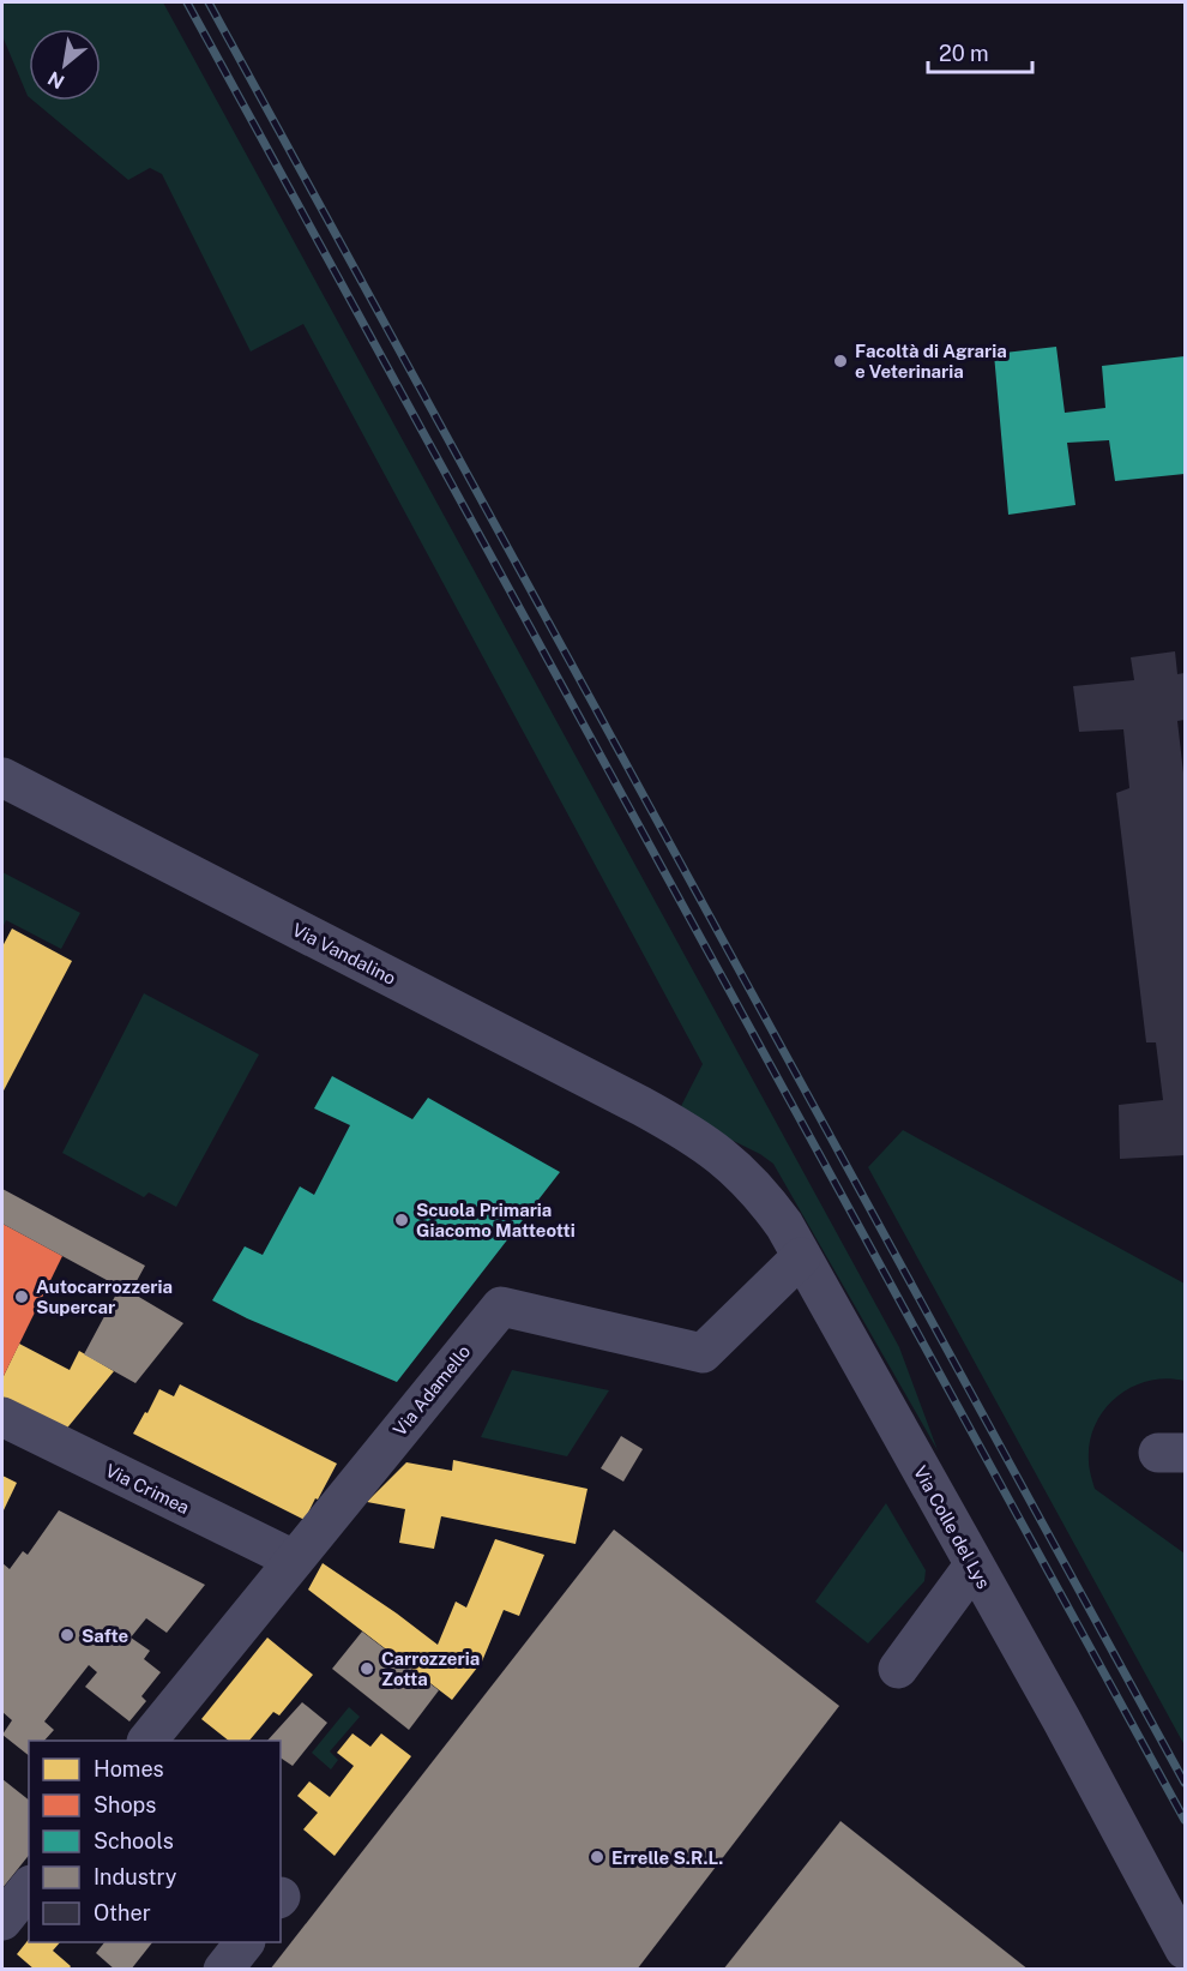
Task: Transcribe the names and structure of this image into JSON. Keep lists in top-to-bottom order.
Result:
{
  "streets": {
    "street": [
      "Via Vandalino",
      "Via Adamello",
      "Via Crimea",
      "Via Colle del Lys"
    ]
  },
  "crossings": [
    ["Via Vandalino", "Via Colle del Lys"],
    ["Via Adamello", "Via Crimea"],
    ["Via Adamello", "Via Colle del Lys"]
  ],
  "places": [
    "Facoltà di Agraria e Veterinaria",
    "Scuola Primaria Giacomo Matteotti",
    "Autocarrozzeria Supercar",
    "Safte",
    "Carrozzeria Zotta",
    "Errelle S.R.L."
  ],
  "legend": [
    "Homes",
    "Shops",
    "Schools",
    "Industry",
    "Other"
  ],
  "scale_bar": "20 m",
  "north": "bottom left"
}
